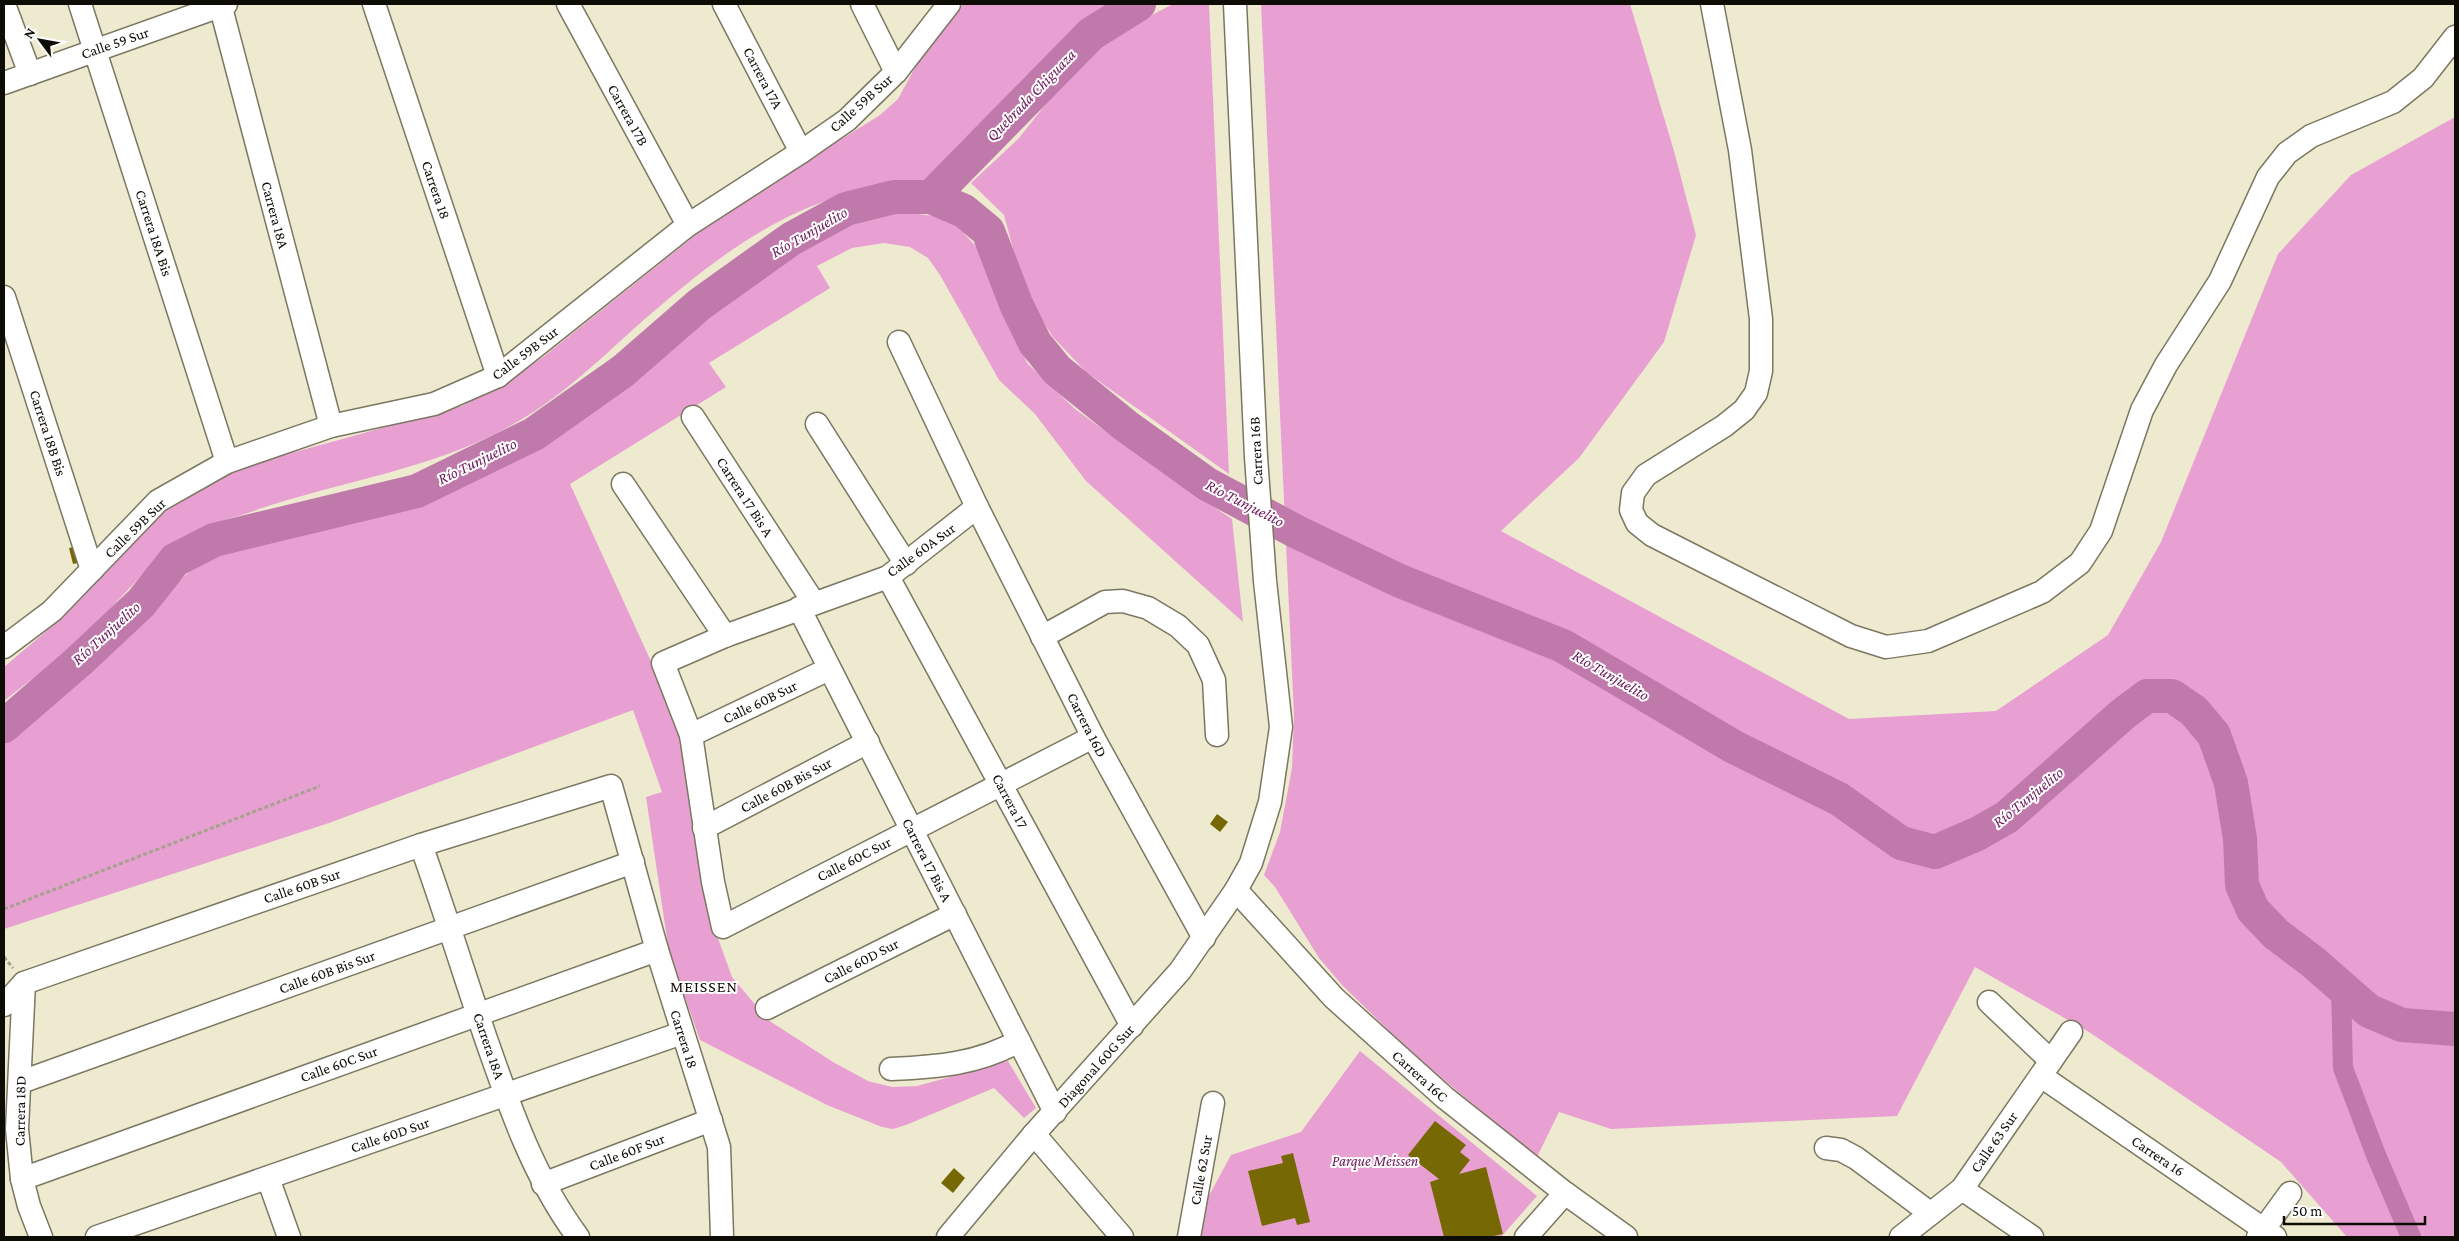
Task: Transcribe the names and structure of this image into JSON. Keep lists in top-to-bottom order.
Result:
{
  "streets": {
    "street": [
      "Calle 59 Sur",
      "Carrera 17A",
      "Calle 59B Sur",
      "Carrera 17B",
      "Carrera 18",
      "Carrera 18A",
      "Carrera 18A Bis",
      "Carrera 18B Bis",
      "Carrera 16B",
      "Carrera 17 Bis A",
      "Calle 60A Sur",
      "Calle 60B Sur",
      "Carrera 16D",
      "Calle 60B Bis Sur",
      "Carrera 17",
      "Calle 60C Sur",
      "Calle 60D Sur",
      "Diagonal 60G Sur",
      "Carrera 16C",
      "Carrera 18D",
      "Calle 63 Sur",
      "Calle 60F Sur",
      "Carrera 16",
      "Calle 62 Sur"
    ]
  },
  "crossings": [
    ["Calle 59 Sur", "Carrera 18A"],
    ["Calle 59 Sur", "Carrera 18A Bis"],
    ["Carrera 17A", "Calle 59B Sur"],
    ["Calle 59B Sur", "Carrera 17B"],
    ["Calle 59B Sur", "Carrera 18"],
    ["Calle 59B Sur", "Carrera 18A"],
    ["Calle 59B Sur", "Carrera 18A Bis"],
    ["Calle 59B Sur", "Carrera 18B Bis"],
    ["Carrera 18", "Calle 60B Sur"],
    ["Carrera 18", "Calle 60B Bis Sur"],
    ["Carrera 18", "Calle 60C Sur"],
    ["Carrera 18", "Calle 60D Sur"],
    ["Carrera 18", "Calle 60F Sur"],
    ["Carrera 18A", "Calle 60B Sur"],
    ["Carrera 18A", "Calle 60B Bis Sur"],
    ["Carrera 18A", "Calle 60C Sur"],
    ["Carrera 18A", "Calle 60D Sur"],
    ["Carrera 18A", "Calle 60F Sur"],
    ["Carrera 16B", "Diagonal 60G Sur"],
    ["Carrera 16B", "Carrera 16C"],
    ["Carrera 17 Bis A", "Calle 60A Sur"],
    ["Carrera 17 Bis A", "Calle 60B Sur"],
    ["Carrera 17 Bis A", "Calle 60B Bis Sur"],
    ["Carrera 17 Bis A", "Calle 60C Sur"],
    ["Carrera 17 Bis A", "Calle 60D Sur"],
    ["Carrera 17 Bis A", "Diagonal 60G Sur"],
    ["Calle 60A Sur", "Calle 60B Sur"],
    ["Calle 60A Sur", "Carrera 16D"],
    ["Calle 60A Sur", "Carrera 17"],
    ["Calle 60B Sur", "Carrera 18D"],
    ["Carrera 16D", "Calle 60C Sur"],
    ["Carrera 16D", "Diagonal 60G Sur"],
    ["Calle 60B Bis Sur", "Calle 60C Sur"],
    ["Calle 60B Bis Sur", "Carrera 18D"],
    ["Carrera 17", "Calle 60C Sur"],
    ["Carrera 17", "Diagonal 60G Sur"],
    ["Calle 60C Sur", "Carrera 18D"],
    ["Diagonal 60G Sur", "Carrera 16C"],
    ["Calle 63 Sur", "Carrera 16"]
  ],
  "districts": ["MEISSEN"],
  "water": ["Quebrada Chiguaza", "Río Tunjuelito"],
  "parks": ["Parque Meissen"],
  "scale_bar": "50 m",
  "north": "top left"
}
